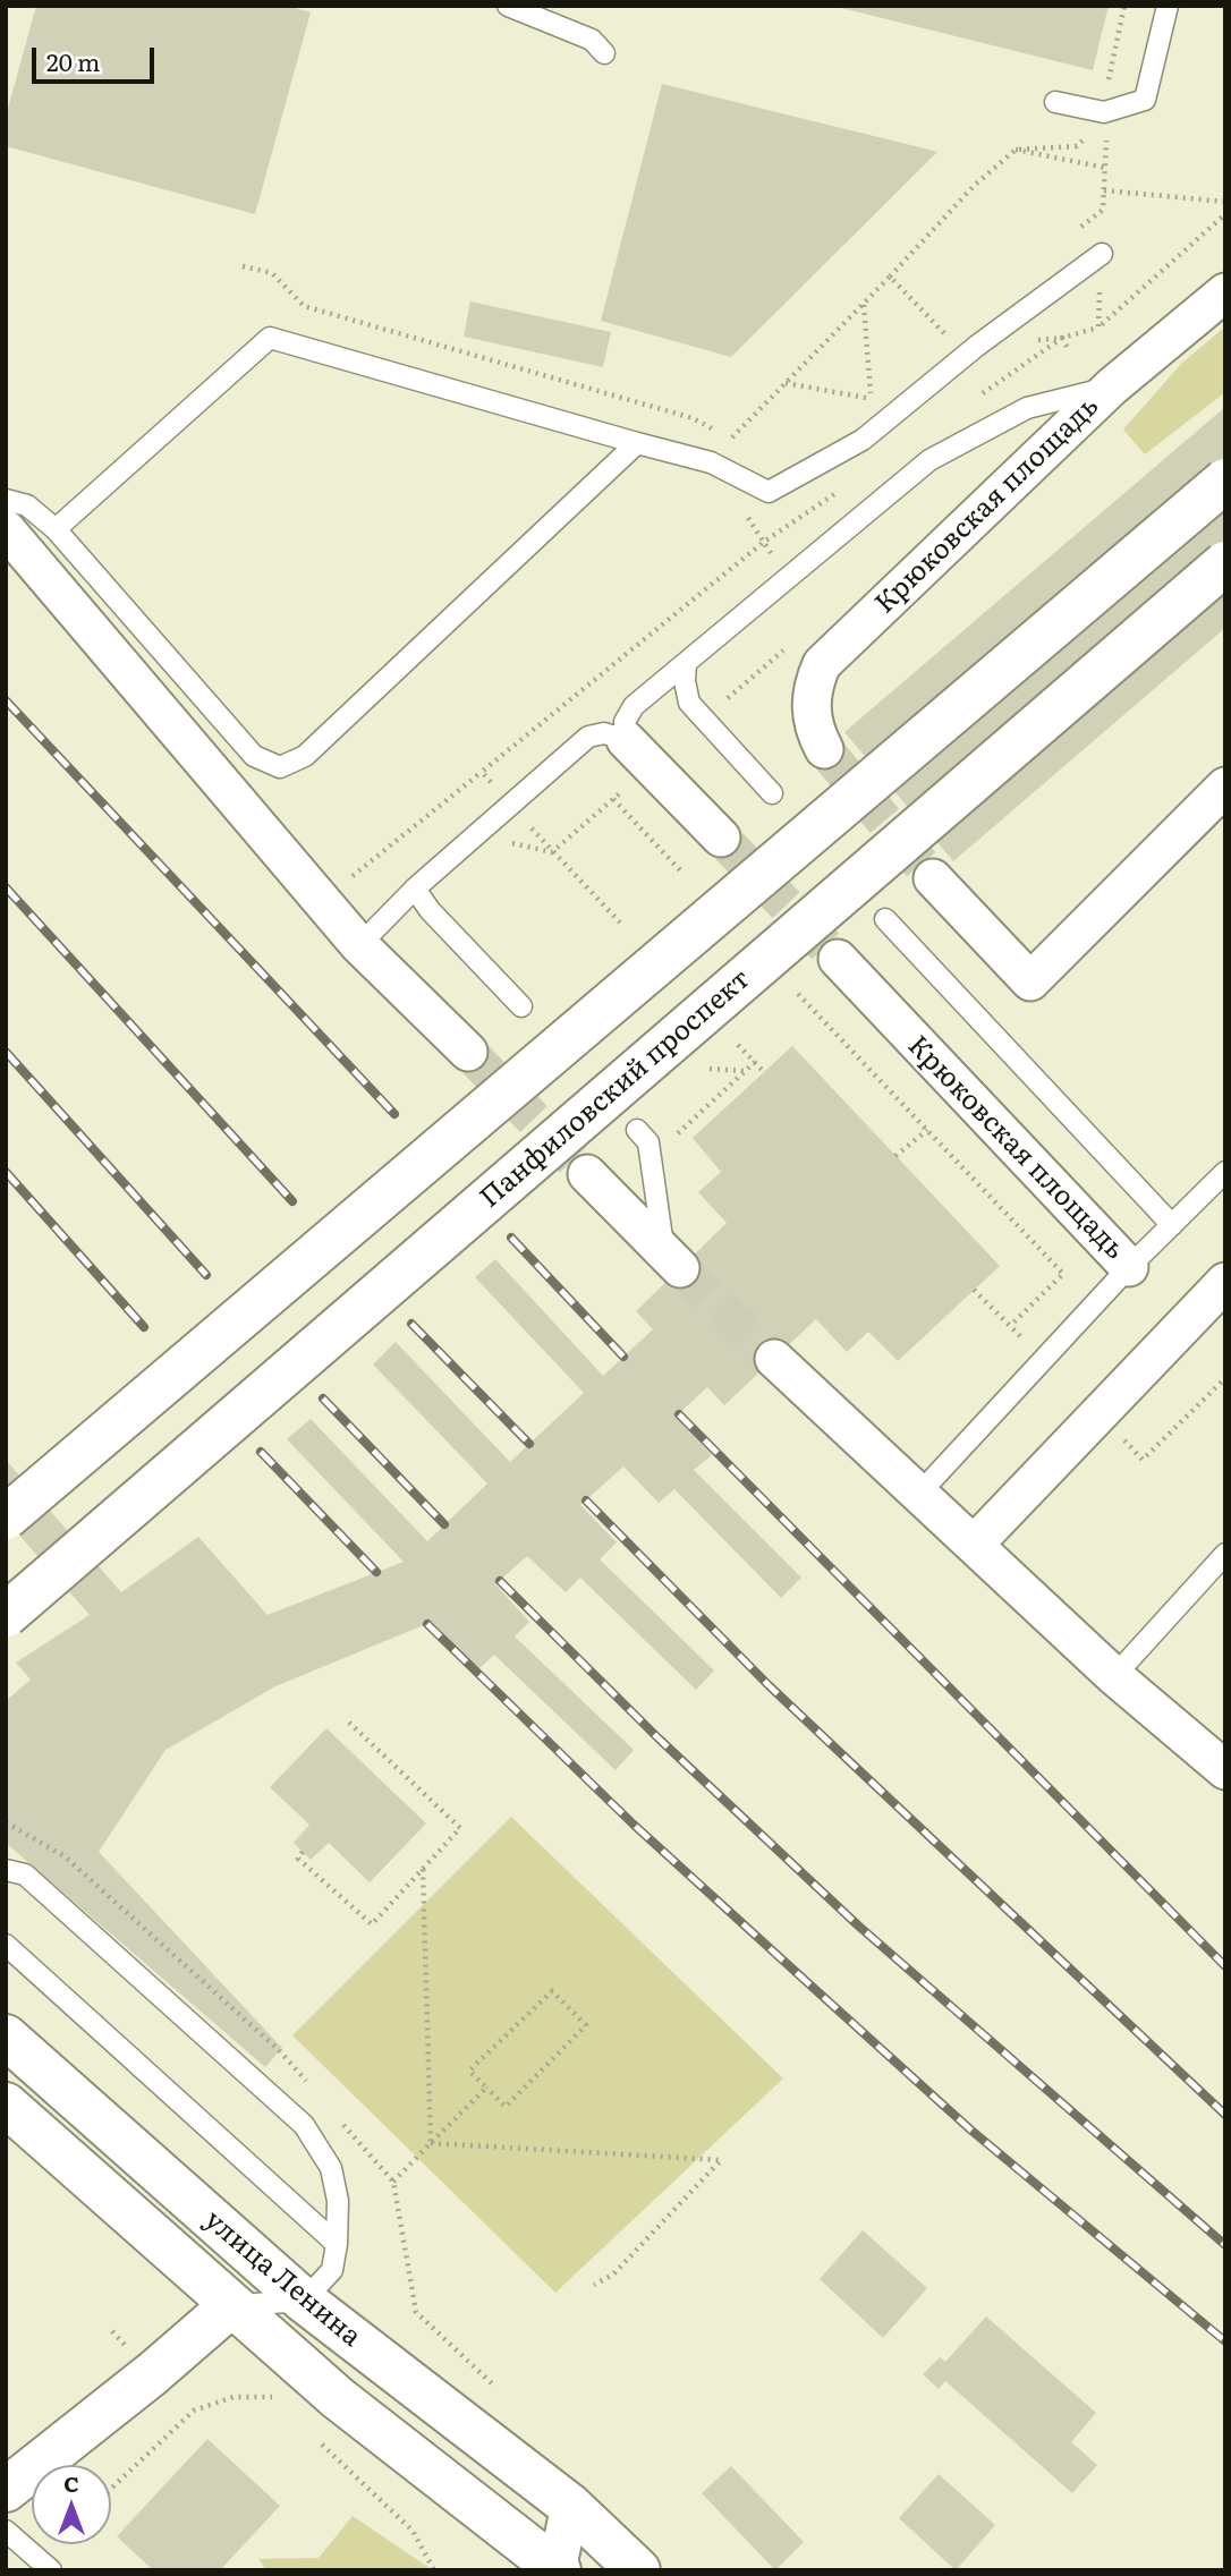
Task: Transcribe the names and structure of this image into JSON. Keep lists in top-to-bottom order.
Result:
{
  "streets": {
    "main road": ["Панфиловский проспект", "улица Ленина"],
    "street": ["Крюковская площадь"]
  },
  "scale_bar": "20 m",
  "north": "top"
}
